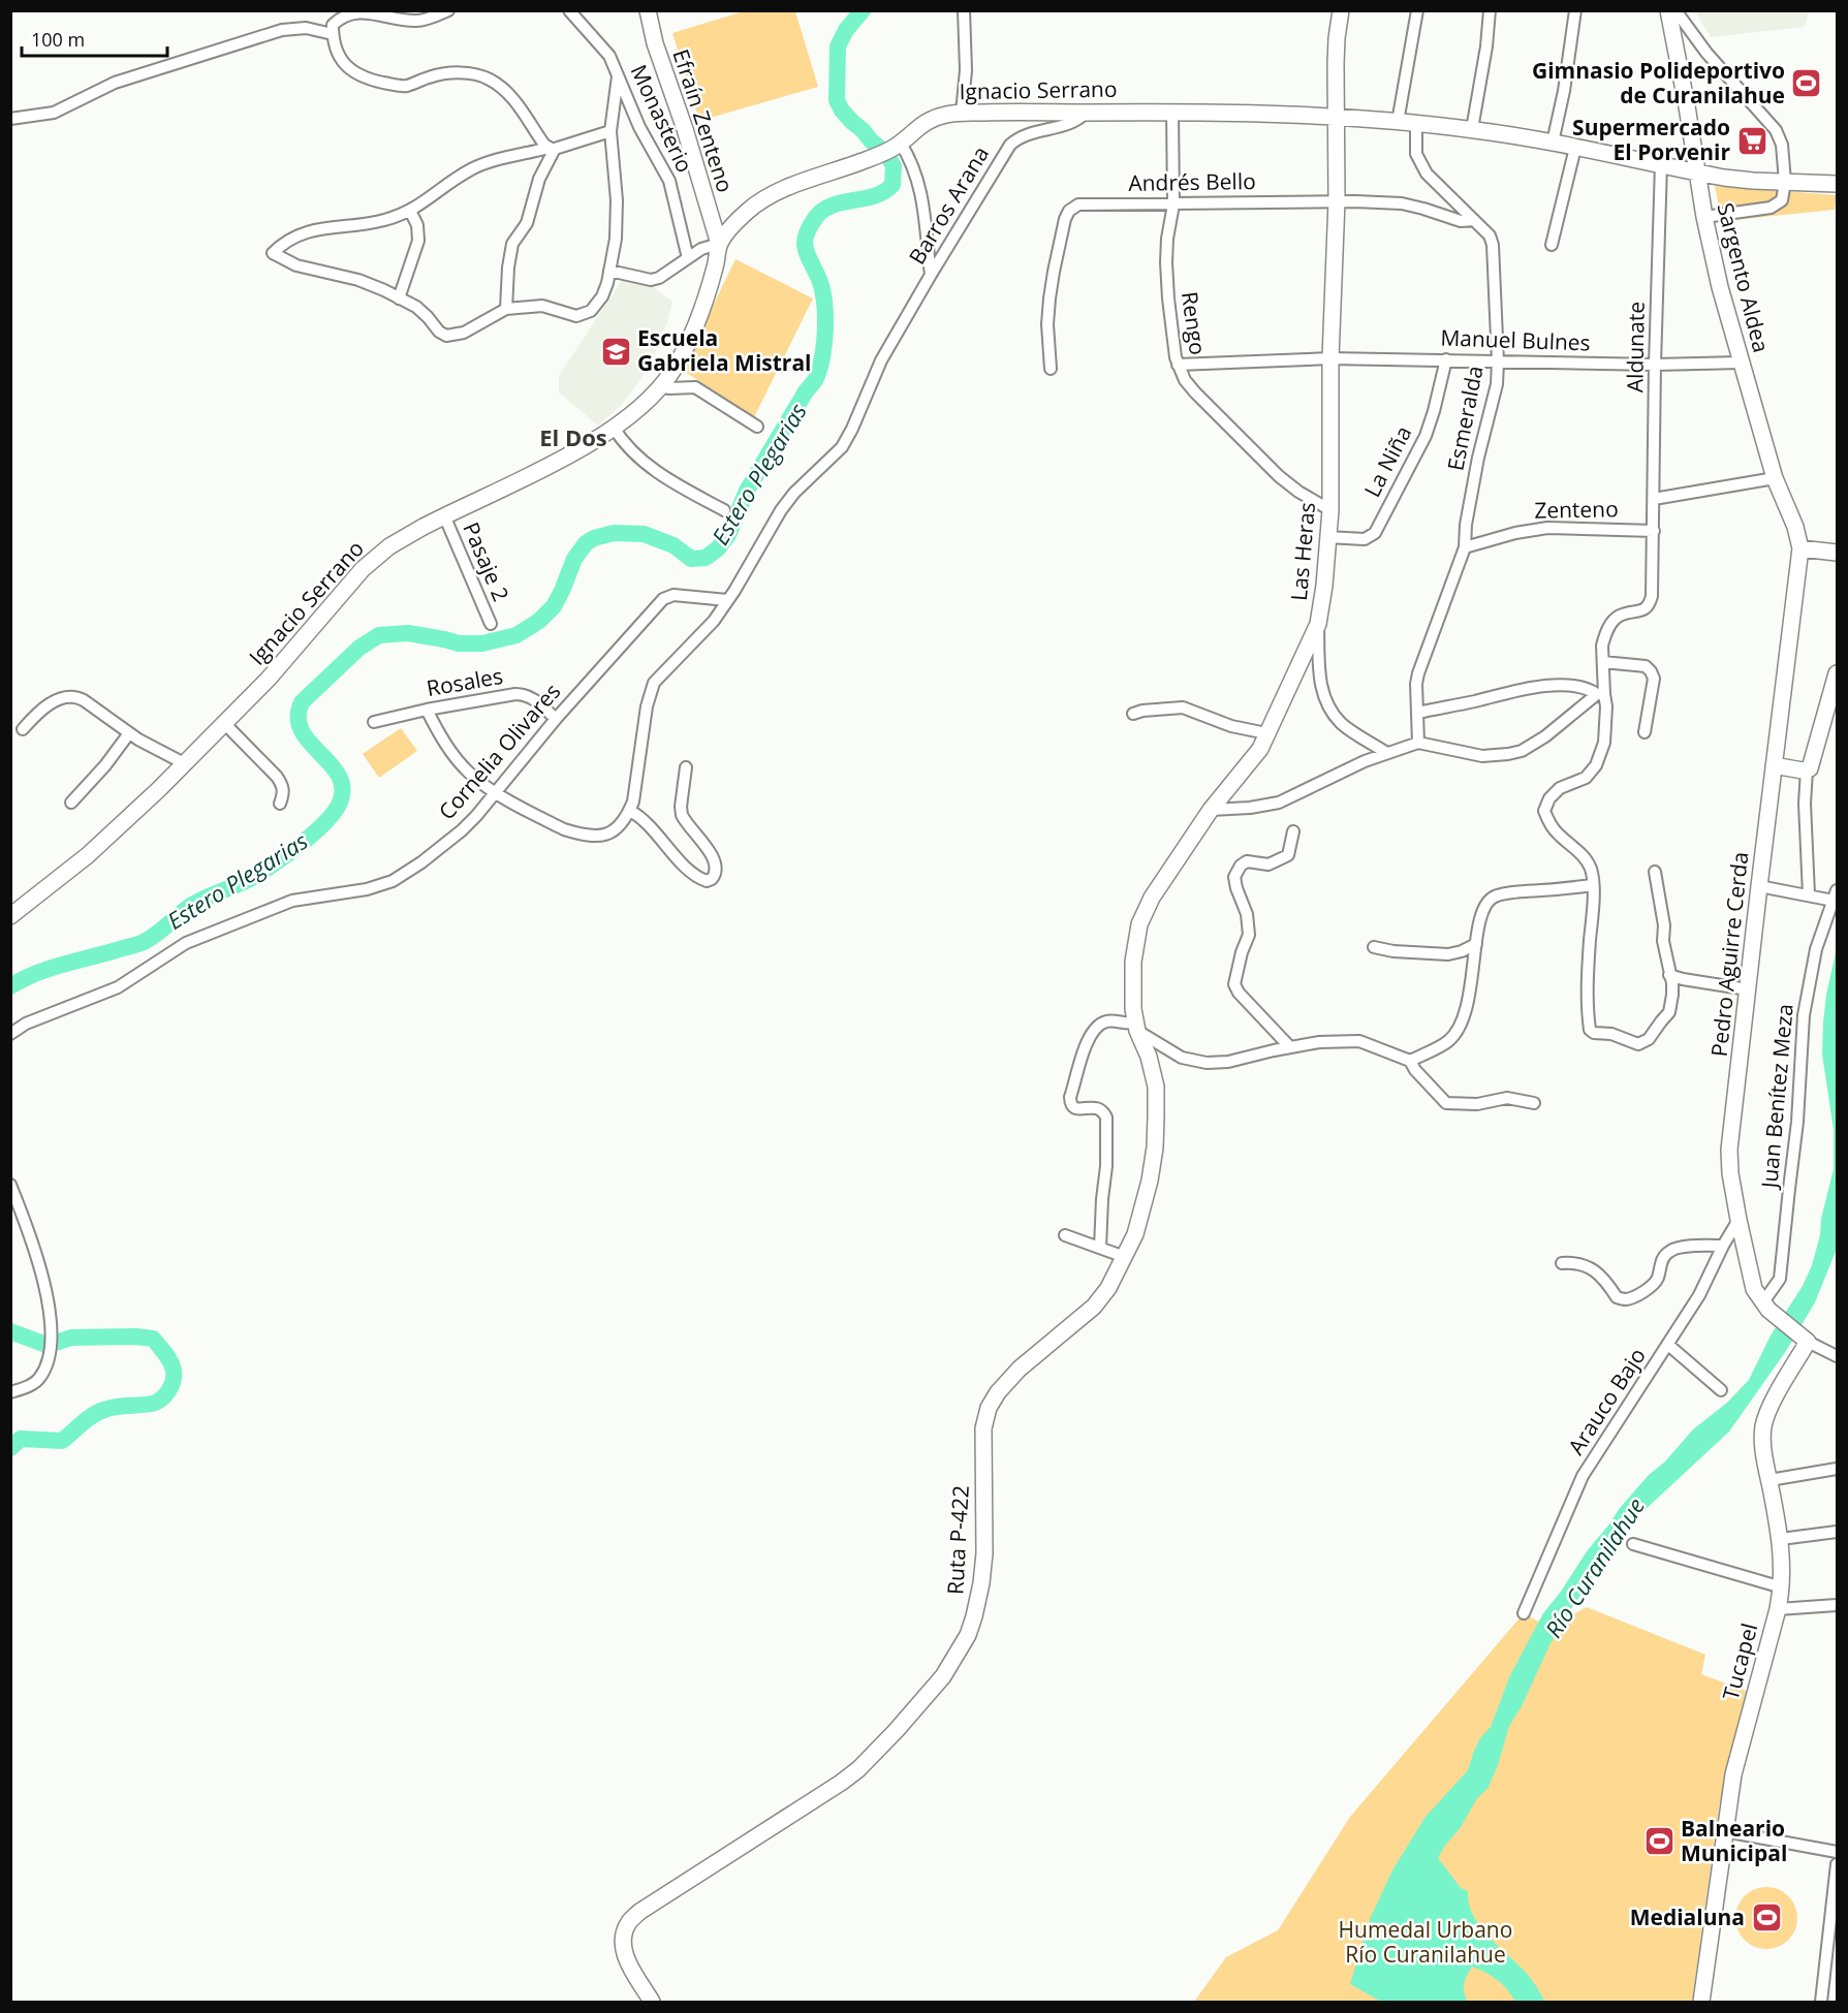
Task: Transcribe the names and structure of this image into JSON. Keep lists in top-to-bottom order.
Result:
{
  "streets": {
    "street": [
      "Ignacio Serrano",
      "Monasterio",
      "Efraín Zenteno",
      "Andrés Bello",
      "Barros Arana",
      "Sargento Aldea",
      "Rengo",
      "Manuel Bulnes",
      "Aldunate",
      "Esmeralda",
      "La Niña",
      "Zenteno",
      "Las Heras",
      "Pasaje 2",
      "Rosales",
      "Cornelia Olivares",
      "Pedro Aguirre Cerda",
      "Juan Benítez Meza",
      "Arauco Bajo",
      "Ruta P-422",
      "Tucapel"
    ]
  },
  "crossings": [
    ["Ignacio Serrano", "Efraín Zenteno"],
    ["Ignacio Serrano", "Barros Arana"],
    ["Ignacio Serrano", "Sargento Aldea"],
    ["Ignacio Serrano", "Rengo"],
    ["Ignacio Serrano", "Aldunate"],
    ["Ignacio Serrano", "Esmeralda"],
    ["Ignacio Serrano", "Las Heras"],
    ["Ignacio Serrano", "Pasaje 2"],
    ["Andrés Bello", "Rengo"],
    ["Andrés Bello", "Esmeralda"],
    ["Andrés Bello", "Las Heras"],
    ["Barros Arana", "Cornelia Olivares"],
    ["Sargento Aldea", "Manuel Bulnes"],
    ["Sargento Aldea", "Pedro Aguirre Cerda"],
    ["Rengo", "Manuel Bulnes"],
    ["Rengo", "Las Heras"],
    ["Manuel Bulnes", "Aldunate"],
    ["Manuel Bulnes", "Esmeralda"],
    ["Manuel Bulnes", "La Niña"],
    ["Manuel Bulnes", "Las Heras"],
    ["Aldunate", "Zenteno"],
    ["Esmeralda", "Zenteno"],
    ["La Niña", "Las Heras"],
    ["Las Heras", "Ruta P-422"],
    ["Rosales", "Cornelia Olivares"],
    ["Pedro Aguirre Cerda", "Juan Benítez Meza"],
    ["Pedro Aguirre Cerda", "Arauco Bajo"],
    ["Pedro Aguirre Cerda", "Tucapel"]
  ],
  "districts": ["El Dos"],
  "water": ["Estero Plegarias", "Río Curanilahue"],
  "parks": ["Humedal Urbano Río Curanilahue"],
  "places": {
    "sports": ["Gimnasio Polideportivo de Curanilahue", "Balneario Municipal", "Medialuna"],
    "supermarket": ["Supermercado El Porvenir"],
    "school or university": ["Escuela Gabriela Mistral"]
  },
  "scale_bar": "100 m"
}
